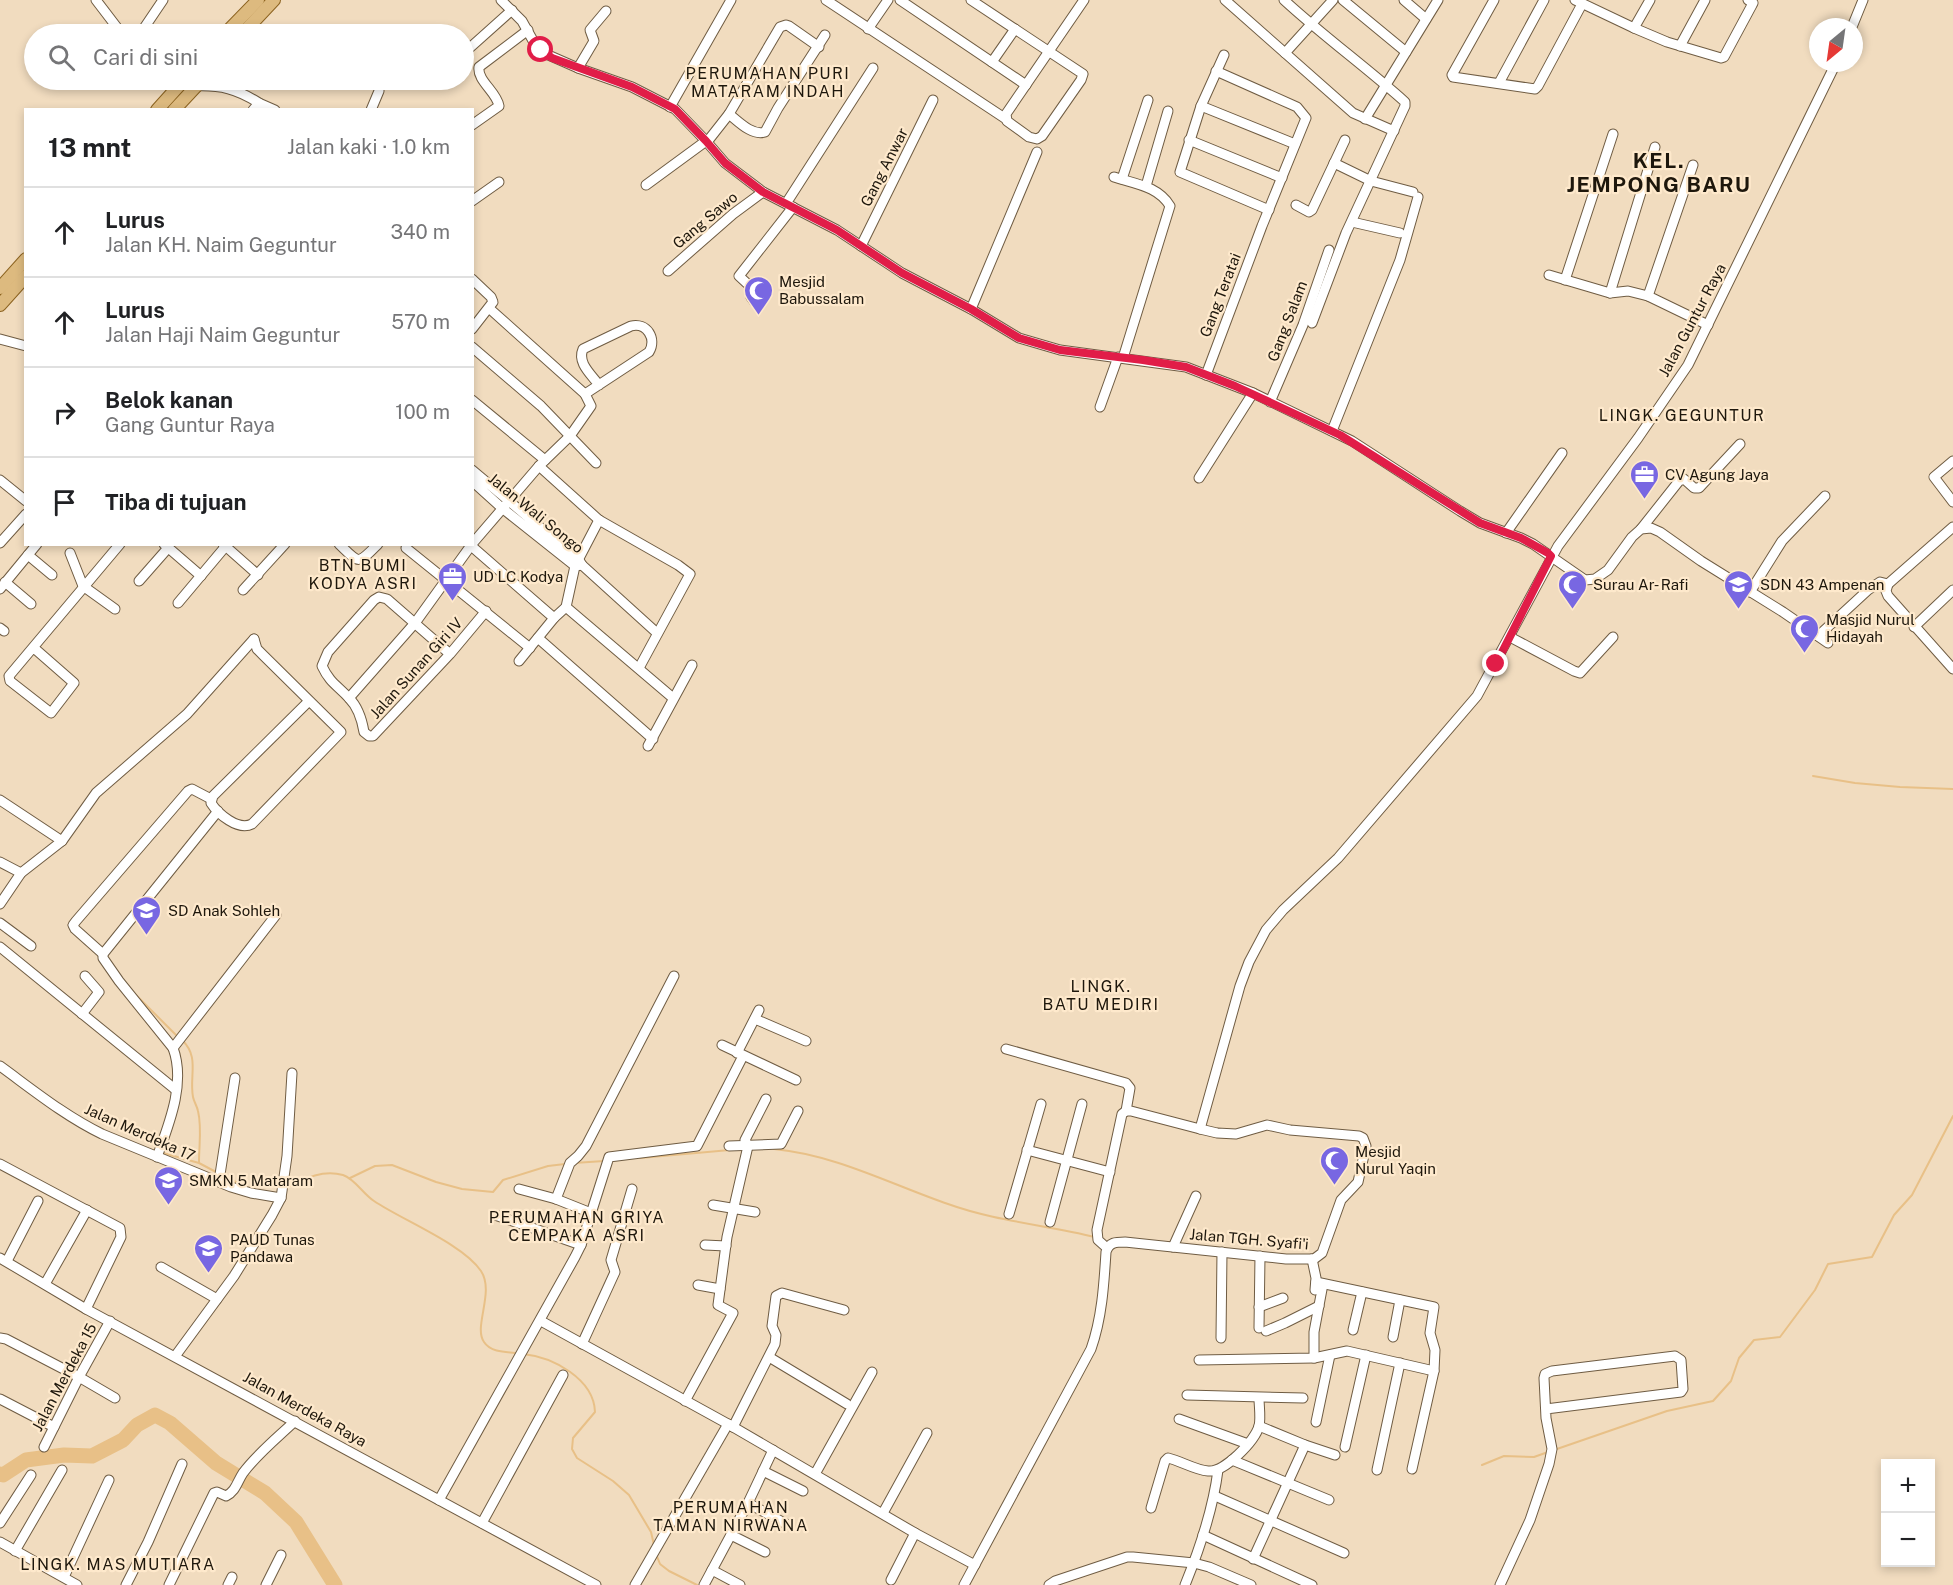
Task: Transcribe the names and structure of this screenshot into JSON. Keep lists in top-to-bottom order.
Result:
{
  "streets": {
    "street": [
      "Gang Anwar",
      "Gang Sawo",
      "Gang Teratai",
      "Jalan Guntur Raya",
      "Gang Salam",
      "Jalan Wali Songo",
      "Jalan Sunan Giri IV",
      "Jalan Merdeka 17",
      "Jalan TGH. Syafi'i",
      "Jalan Merdeka 15",
      "Jalan Merdeka Raya"
    ]
  },
  "crossings": [
    ["Jalan Guntur Raya", "Jalan TGH. Syafi'i"],
    ["Jalan Merdeka 15", "Jalan Merdeka Raya"]
  ],
  "districts": [
    "PERUMAHAN PURI MATARAM INDAH",
    "KEL. JEMPONG BARU",
    "LINGK. GEGUNTUR",
    "BTN BUMI KODYA ASRI",
    "LINGK. BATU MEDIRI",
    "PERUMAHAN GRIYA CEMPAKA ASRI",
    "PERUMAHAN TAMAN NIRWANA",
    "LINGK. MAS MUTIARA"
  ],
  "places": {
    "mosque": [
      "Mesjid Babussalam",
      "Surau Ar- Rafi",
      "Masjid Nurul Hidayah",
      "Mesjid Nurul Yaqin"
    ],
    "office": ["CV Agung Jaya", "UD LC Kodya"],
    "school or university": [
      "SDN 43 Ampenan",
      "SD Anak Sohleh",
      "SMKN 5 Mataram",
      "PAUD Tunas Pandawa"
    ]
  },
  "north": "bottom left",
  "page": {
    "search": "Cari di sini",
    "heading": ["13 mnt", "Jalan kaki · 1.0 km"],
    "list": [
      ["Lurus", "Jalan KH. Naim Geguntur", "340 m"],
      ["Lurus", "Jalan Haji Naim Geguntur", "570 m"],
      ["Belok kanan", "Gang Guntur Raya", "100 m"],
      "Tiba di tujuan"
    ],
    "map_buttons": ["+", "−"]
  }
}
